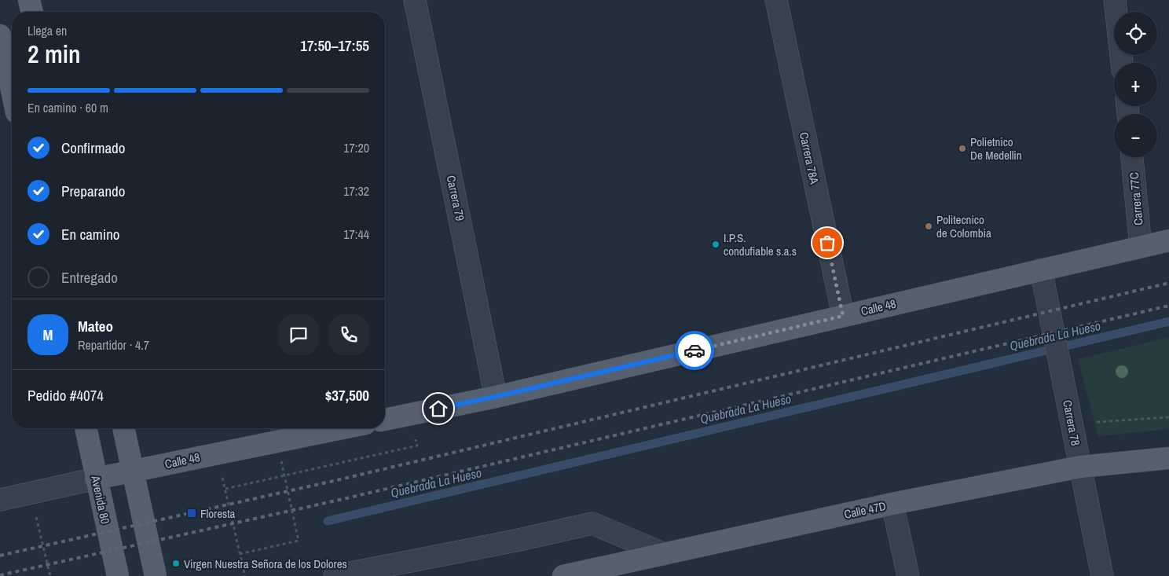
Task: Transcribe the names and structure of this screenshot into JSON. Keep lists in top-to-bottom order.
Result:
{
  "streets": {
    "main road": ["Calle 48", "Avenida 80", "Calle 47D"],
    "street": [
      "Carrera 78A",
      "Carrera 79",
      "Carrera 77C",
      "Carrera 78"
    ]
  },
  "crossings": [
    ["Carrera 78A", "Calle 48"],
    ["Carrera 79", "Calle 48"],
    ["Carrera 77C", "Calle 48"],
    ["Calle 48", "Carrera 78"],
    ["Calle 48", "Avenida 80"],
    ["Carrera 78", "Calle 47D"]
  ],
  "water": ["Quebrada La Hueso"],
  "places": {
    "other": [
      "Polietnico De Medellin",
      "Politecnico de Colombia",
      "I.P.S. condufiable s.a.s",
      "Virgen Nuestra Señora de los Dolores"
    ],
    "transit": ["Floresta"]
  },
  "page": {
    "map_buttons": ["+", "−"],
    "heading": ["2 min", "Llega en", "17:50–17:55"],
    "panel": [
      "Mateo",
      "Repartidor · 4.7",
      "Pedido #4074",
      "$37,500"
    ],
    "bar": "En camino · 60 m",
    "list": [
      ["Confirmado", "17:20"],
      ["Preparando", "17:32"],
      ["En camino", "17:44"],
      "Entregado"
    ],
    "round": "M"
  }
}
